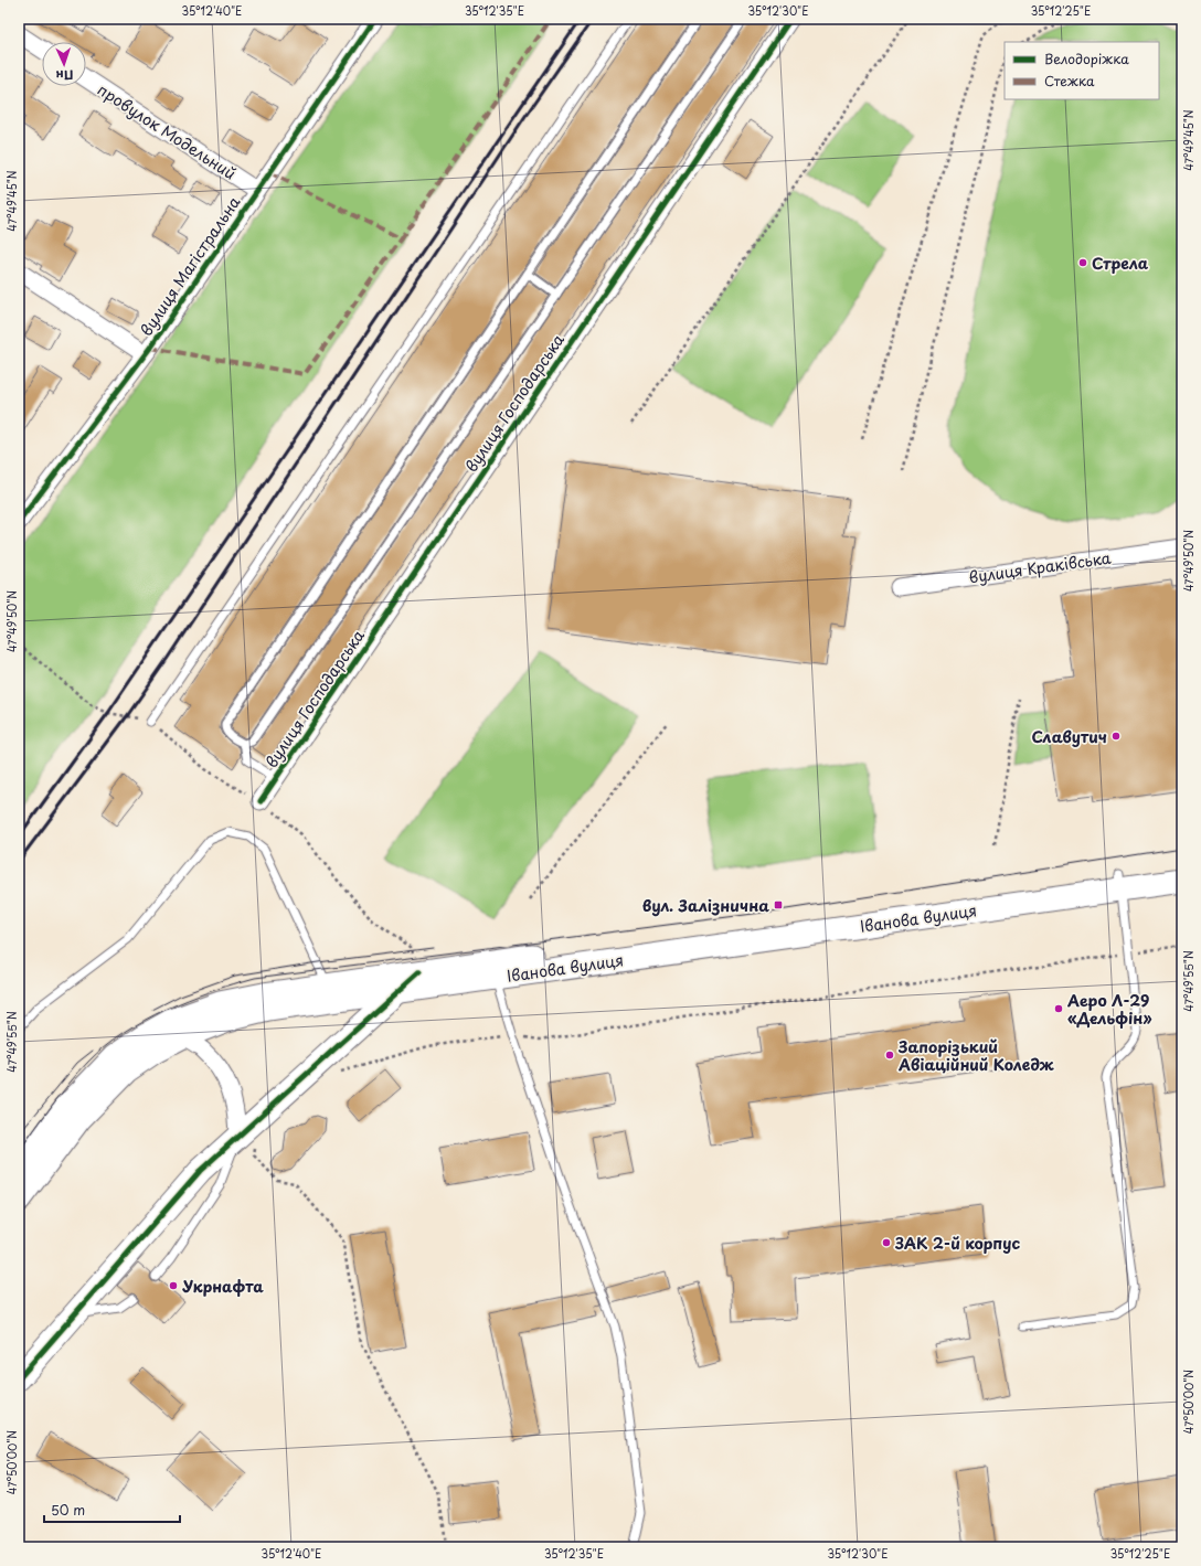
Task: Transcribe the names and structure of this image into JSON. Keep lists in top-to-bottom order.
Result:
{
  "streets": {
    "main road": ["Іванова вулиця"],
    "street": [
      "провулок Модельний",
      "вулиця Магістральна",
      "вулиця Господарська",
      "вулиця Краківська"
    ]
  },
  "crossings": [
    ["провулок Модельний", "вулиця Магістральна"]
  ],
  "places": {
    "other": [
      "Стрела",
      "Славутич",
      "Аеро Л-29 «Дельфін»",
      "Запорізький Авіаційний Коледж",
      "ЗАК 2-й корпус",
      "Укрнафта"
    ],
    "transit": ["вул. Залізнична"]
  },
  "legend": ["Велодоріжка", "Стежка"],
  "scale_bar": "50 m",
  "north": "bottom",
  "coordinates": [
    "35°12'40\"E",
    "35°12'35\"E",
    "35°12'30\"E",
    "35°12'25\"E",
    "47°49'45\"N",
    "47°49'50\"N",
    "47°49'55\"N",
    "47°50'00\"N"
  ]
}
